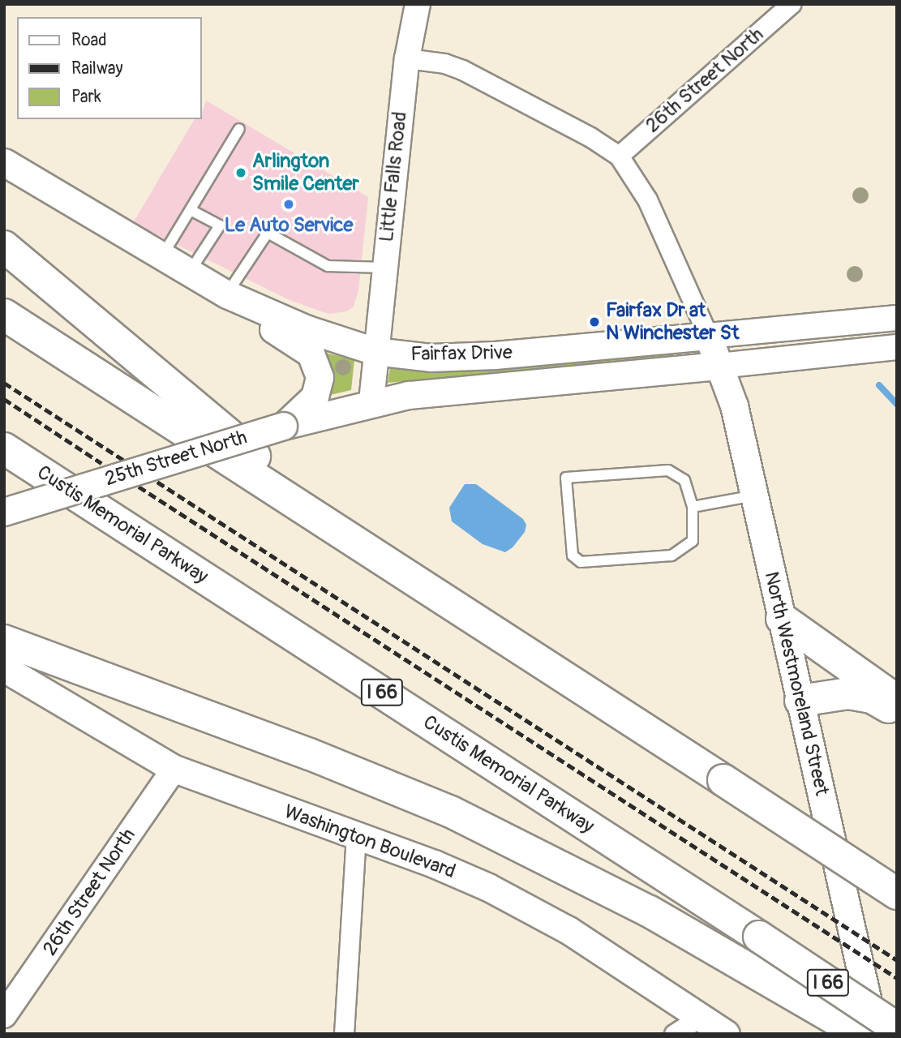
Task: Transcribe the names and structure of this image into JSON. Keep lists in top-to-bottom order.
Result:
{
  "streets": {
    "highway": ["Custis Memorial Parkway", "I 66"],
    "main road": [
      "Fairfax Drive",
      "25th Street North",
      "North Westmoreland Street",
      "Washington Boulevard"
    ],
    "street": ["26th Street North", "Little Falls Road"]
  },
  "crossings": [
    ["26th Street North", "Washington Boulevard"],
    ["Little Falls Road", "Fairfax Drive"],
    ["Fairfax Drive", "25th Street North"],
    ["Fairfax Drive", "North Westmoreland Street"]
  ],
  "places": ["Arlington Smile Center", "Le Auto Service", "Fairfax Dr at N Winchester St"],
  "legend": ["Road", "Railway", "Park"]
}
